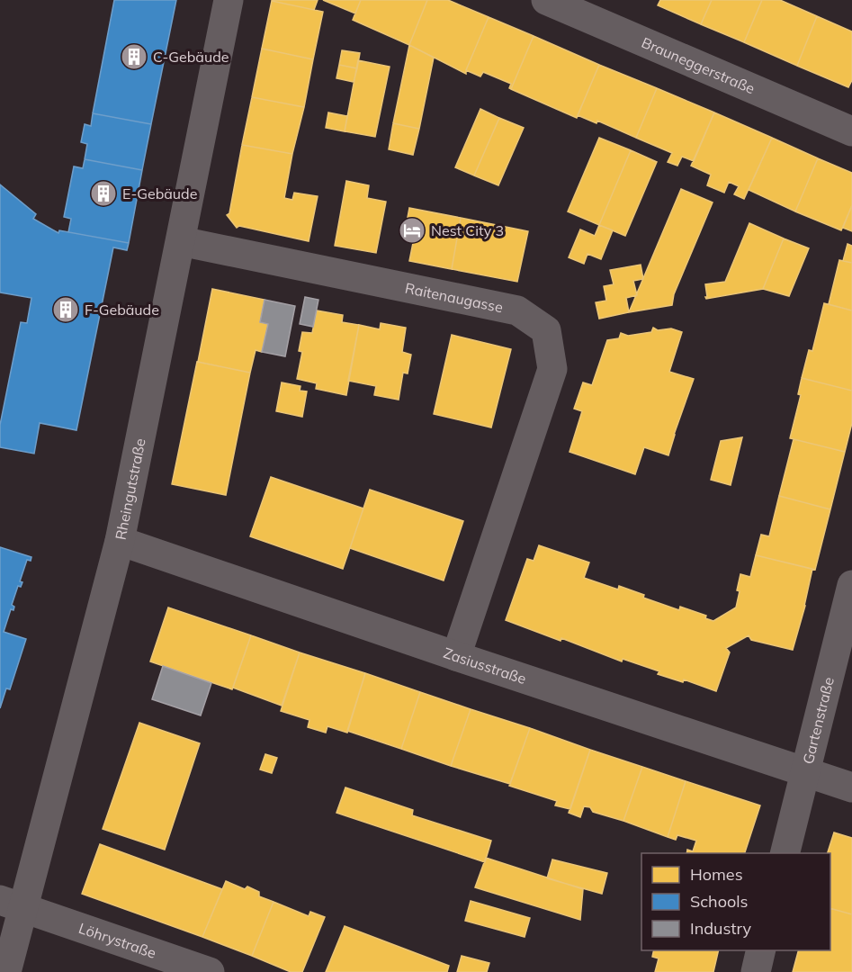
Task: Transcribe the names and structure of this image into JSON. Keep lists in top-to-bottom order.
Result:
{
  "streets": {
    "street": [
      "Brauneggerstraße",
      "Raitenaugasse",
      "Rheingutstraße",
      "Zasiusstraße",
      "Gartenstraße",
      "Löhrystraße"
    ]
  },
  "crossings": [
    ["Raitenaugasse", "Rheingutstraße"],
    ["Raitenaugasse", "Zasiusstraße"],
    ["Rheingutstraße", "Zasiusstraße"],
    ["Rheingutstraße", "Löhrystraße"],
    ["Zasiusstraße", "Gartenstraße"]
  ],
  "places": {
    "building": ["C-Gebäude", "E-Gebäude", "F-Gebäude"],
    "hotel": ["Nest City 3"]
  },
  "legend": ["Homes", "Schools", "Industry"]
}
